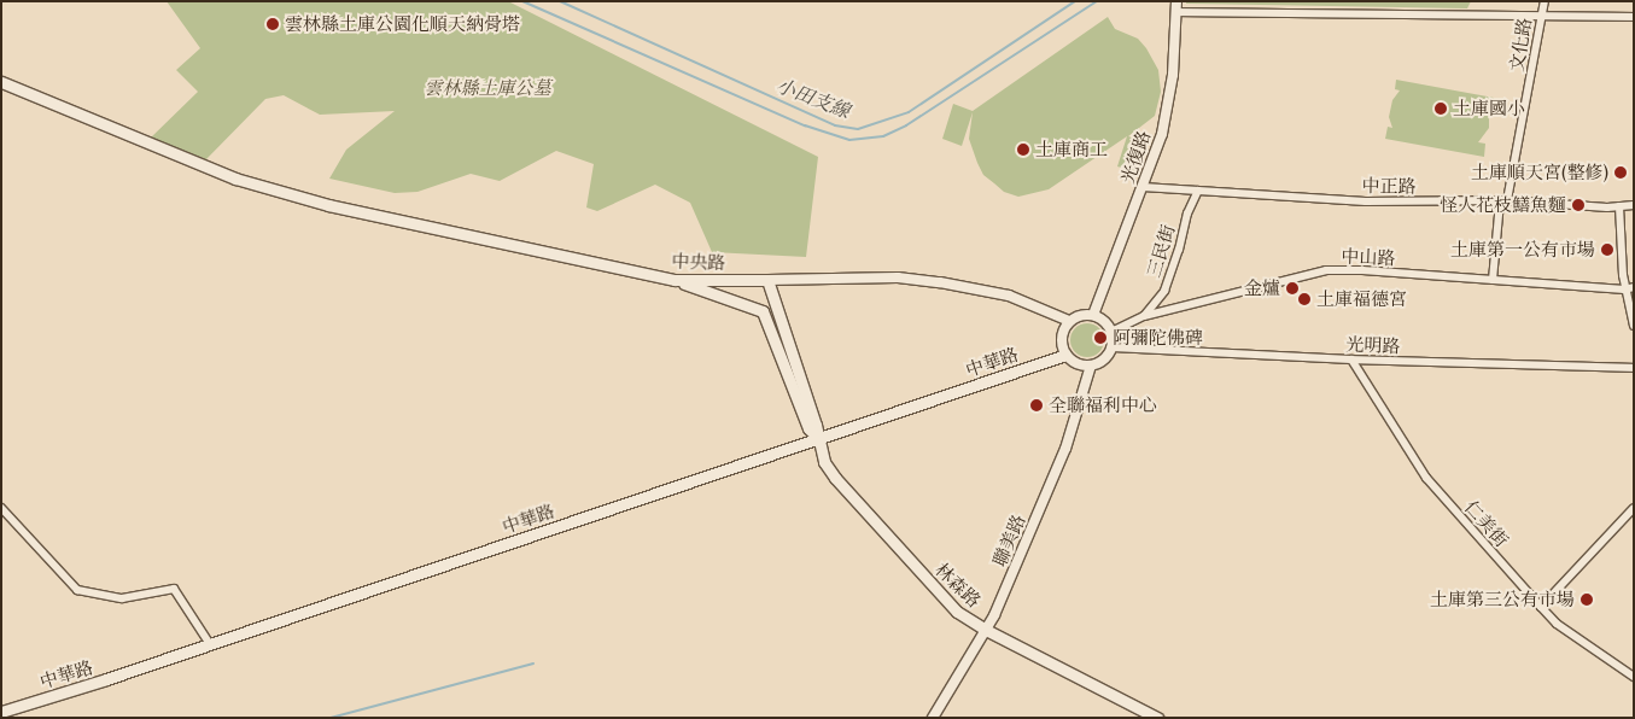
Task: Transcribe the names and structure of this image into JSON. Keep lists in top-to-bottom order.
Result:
{
  "streets": {
    "main road": ["中央路", "中華路", "林森路"],
    "street": [
      "文化路",
      "光復路",
      "中正路",
      "三民街",
      "中山路",
      "光明路",
      "仁美街",
      "聯美路"
    ]
  },
  "crossings": [
    ["文化路", "中正路"],
    ["文化路", "中山路"],
    ["光復路", "中正路"],
    ["光復路", "中山路"],
    ["光復路", "中央路"],
    ["光復路", "光明路"],
    ["光復路", "中華路"],
    ["光復路", "聯美路"],
    ["中正路", "三民街"],
    ["三民街", "中山路"],
    ["中山路", "中央路"],
    ["中山路", "光明路"],
    ["中山路", "中華路"],
    ["中山路", "聯美路"],
    ["中央路", "光明路"],
    ["中央路", "中華路"],
    ["中央路", "聯美路"],
    ["中央路", "林森路"],
    ["光明路", "中華路"],
    ["光明路", "仁美街"],
    ["光明路", "聯美路"],
    ["中華路", "聯美路"],
    ["中華路", "林森路"],
    ["聯美路", "林森路"]
  ],
  "water": ["小田支線"],
  "parks": ["雲林縣土庫公墓"],
  "places": [
    "雲林縣土庫公園化順天納骨塔",
    "土庫國小",
    "土庫商工",
    "土庫順天宮(整修)",
    "怪人花枝鱔魚麵",
    "土庫第一公有市場",
    "金爐",
    "土庫福德宮",
    "阿彌陀佛碑",
    "全聯福利中心",
    "土庫第三公有市場"
  ]
}
